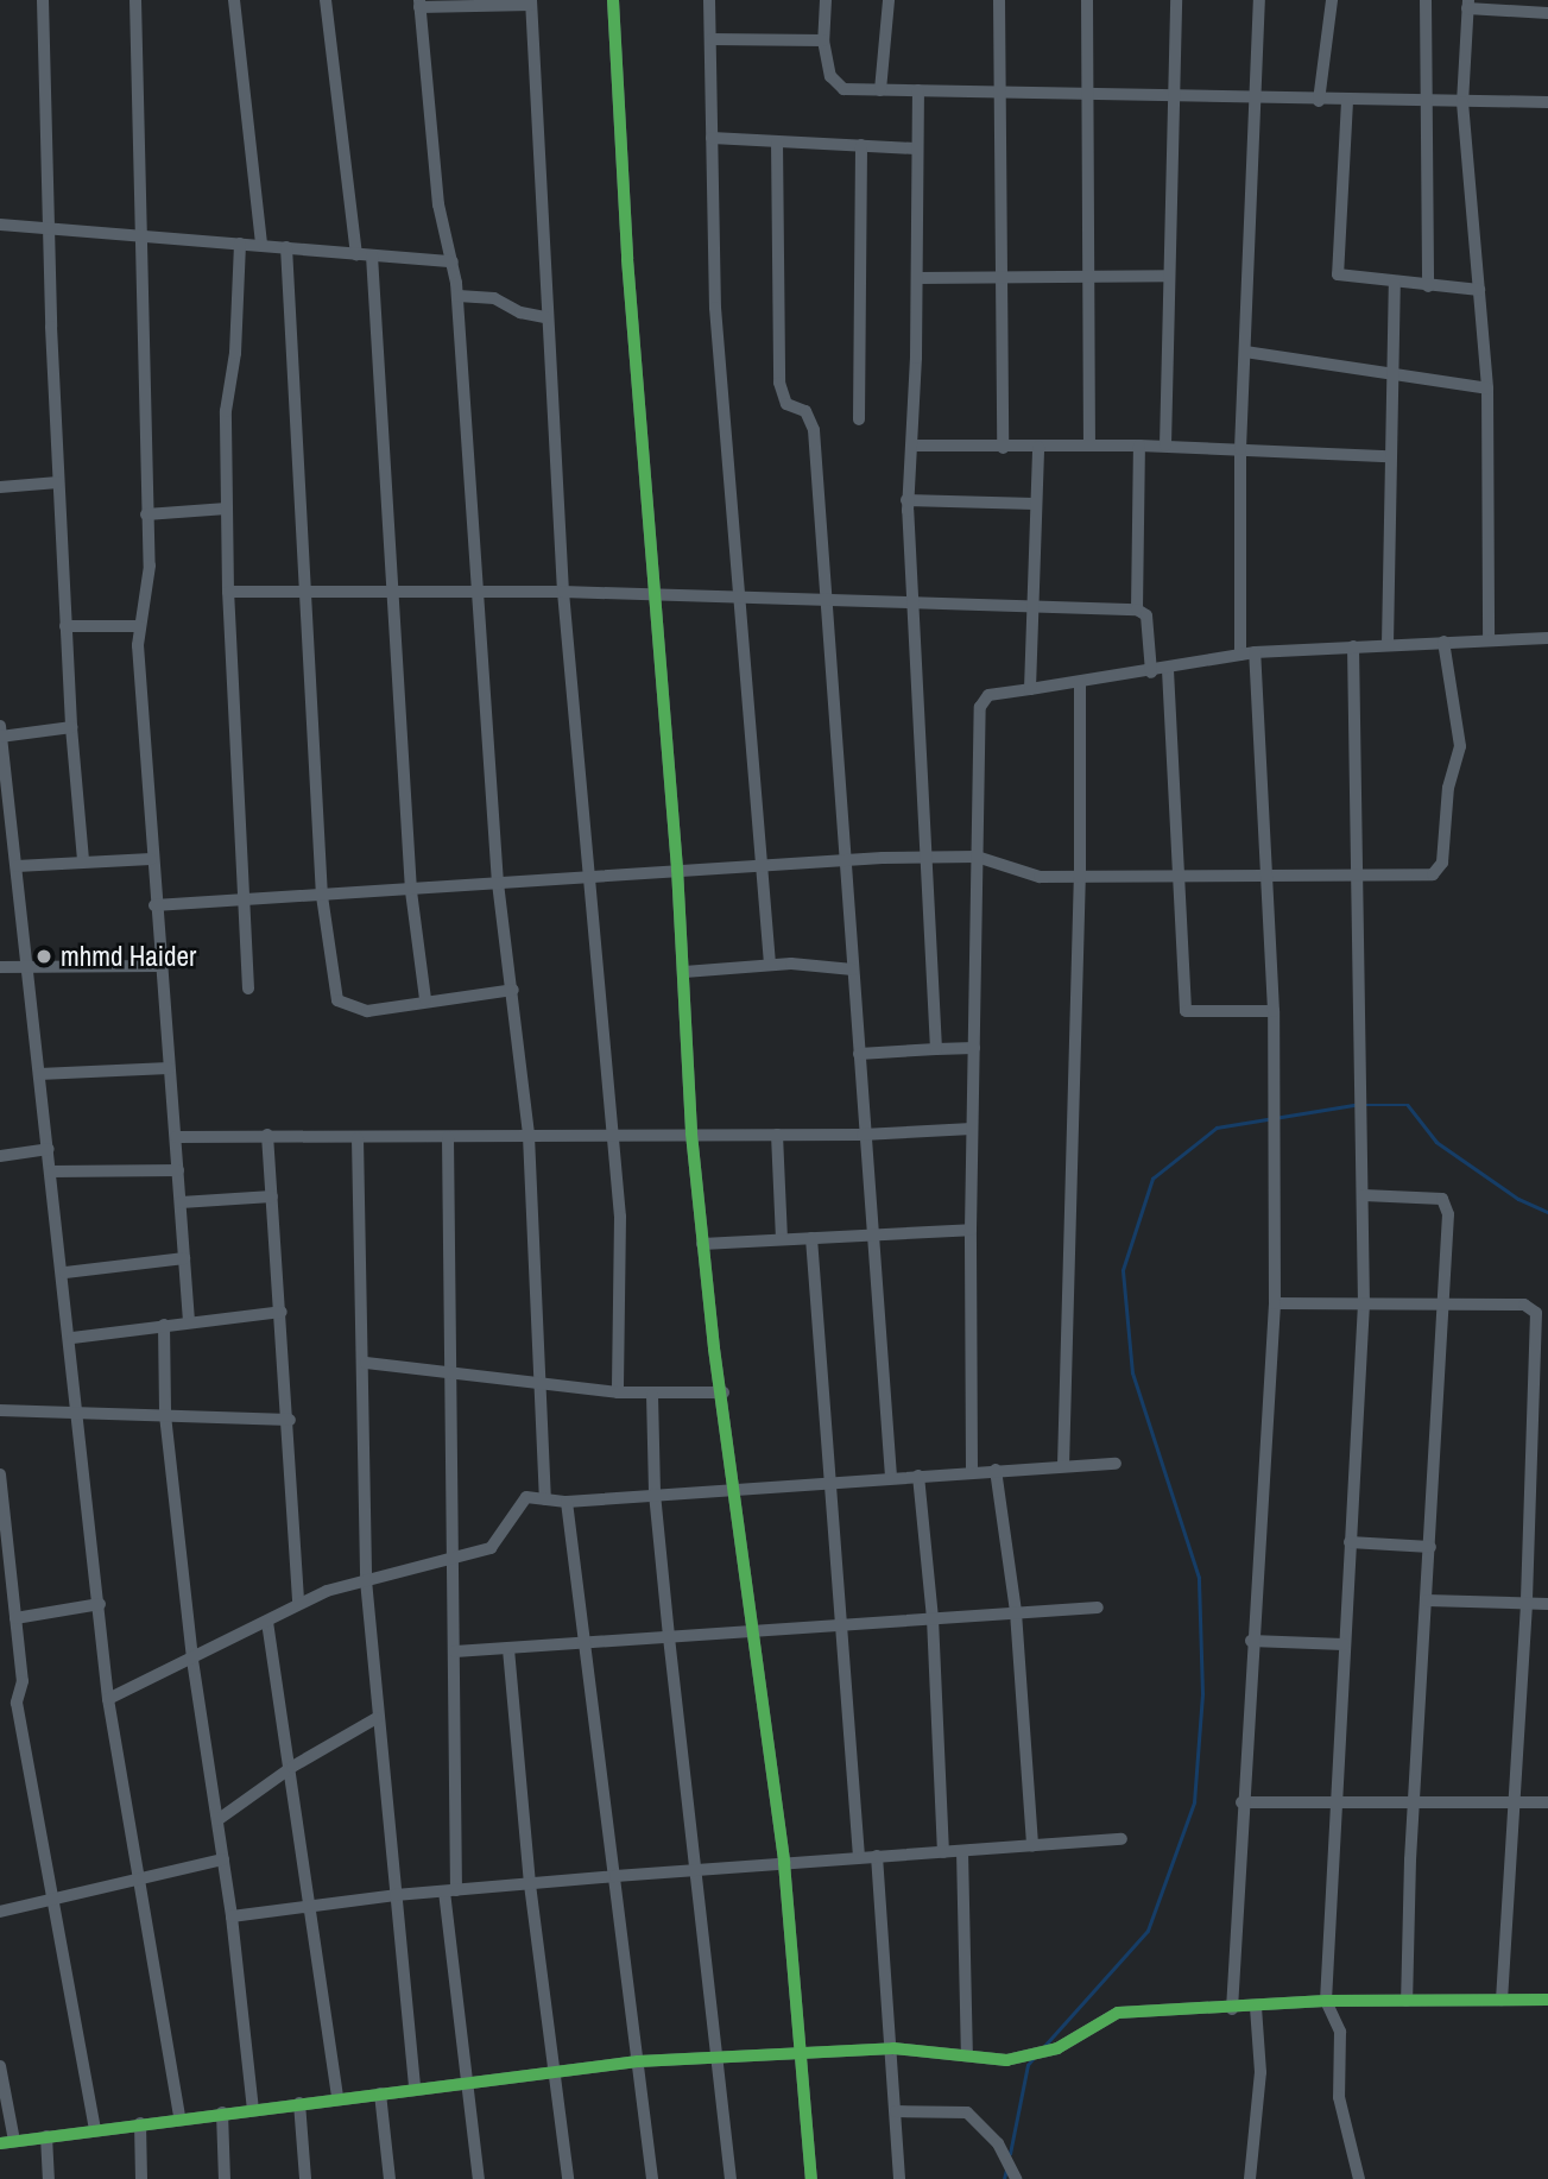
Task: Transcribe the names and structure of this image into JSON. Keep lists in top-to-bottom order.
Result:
{
  "places": ["mhmd Haider"]
}
